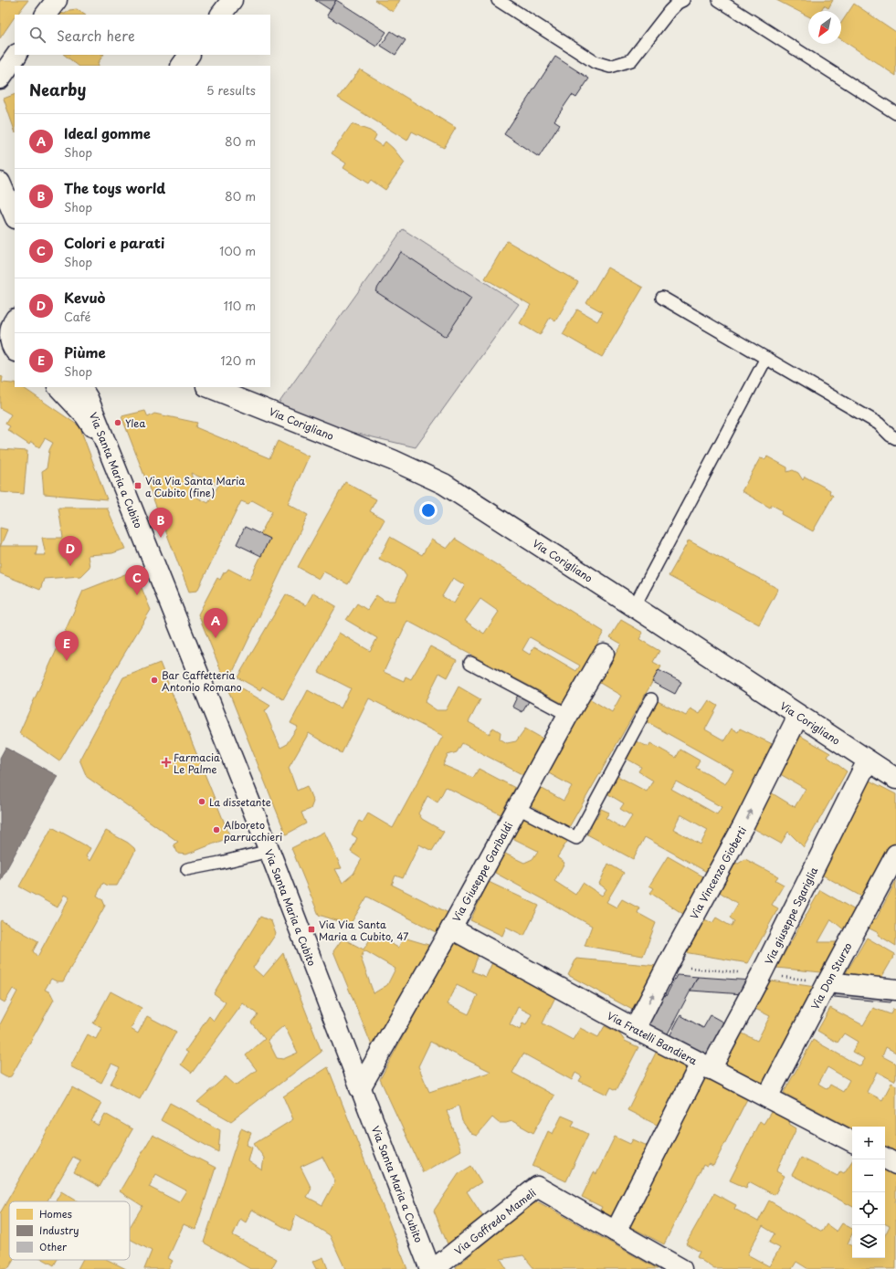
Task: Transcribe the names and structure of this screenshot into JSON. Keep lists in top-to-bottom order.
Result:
{
  "streets": {
    "street": [
      "Via Corigliano",
      "Via Santa Maria a Cubito",
      "Via Giuseppe Garibaldi",
      "Via Vincenzo Gioberti",
      "Via giuseppe Sgariglia",
      "Via Don Sturzo",
      "Via Fratelli Bandiera",
      "Via Goffredo Mameli"
    ]
  },
  "crossings": [
    ["Via Corigliano", "Via Vincenzo Gioberti"],
    ["Via Corigliano", "Via giuseppe Sgariglia"],
    ["Via Santa Maria a Cubito", "Via Giuseppe Garibaldi"],
    ["Via Giuseppe Garibaldi", "Via Fratelli Bandiera"],
    ["Via Vincenzo Gioberti", "Via Fratelli Bandiera"],
    ["Via giuseppe Sgariglia", "Via Fratelli Bandiera"],
    ["Via Don Sturzo", "Via Fratelli Bandiera"]
  ],
  "one_way": ["Via Vincenzo Gioberti"],
  "places": {
    "other": [
      "Ylea",
      "Bar Caffetteria Antonio Romano",
      "La dissetante",
      "Alboreto parrucchieri"
    ],
    "transit": ["Via Via Santa Maria a Cubito (fine)", "Via Via Santa Maria a Cubito, 47"],
    "health": ["Farmacia Le Palme"]
  },
  "legend": ["Homes", "Industry", "Other"],
  "north": "bottom left",
  "page": {
    "search": "Search here",
    "heading": ["Nearby", "5 results"],
    "list": [
      {
        "mark": "A",
        "name": "Ideal gomme",
        "note": "Shop",
        "value": "80 m"
      },
      {
        "mark": "B",
        "name": "The toys world",
        "note": "Shop",
        "value": "80 m"
      },
      {
        "mark": "C",
        "name": "Colori e parati",
        "note": "Shop",
        "value": "100 m"
      },
      {
        "mark": "D",
        "name": "Kevuò",
        "note": "Café",
        "value": "110 m"
      },
      {
        "mark": "E",
        "name": "Piùme",
        "note": "Shop",
        "value": "120 m"
      }
    ],
    "pins": [
      "B",
      "D",
      "C",
      "A",
      "E"
    ],
    "map_buttons": ["+", "−"]
  }
}
